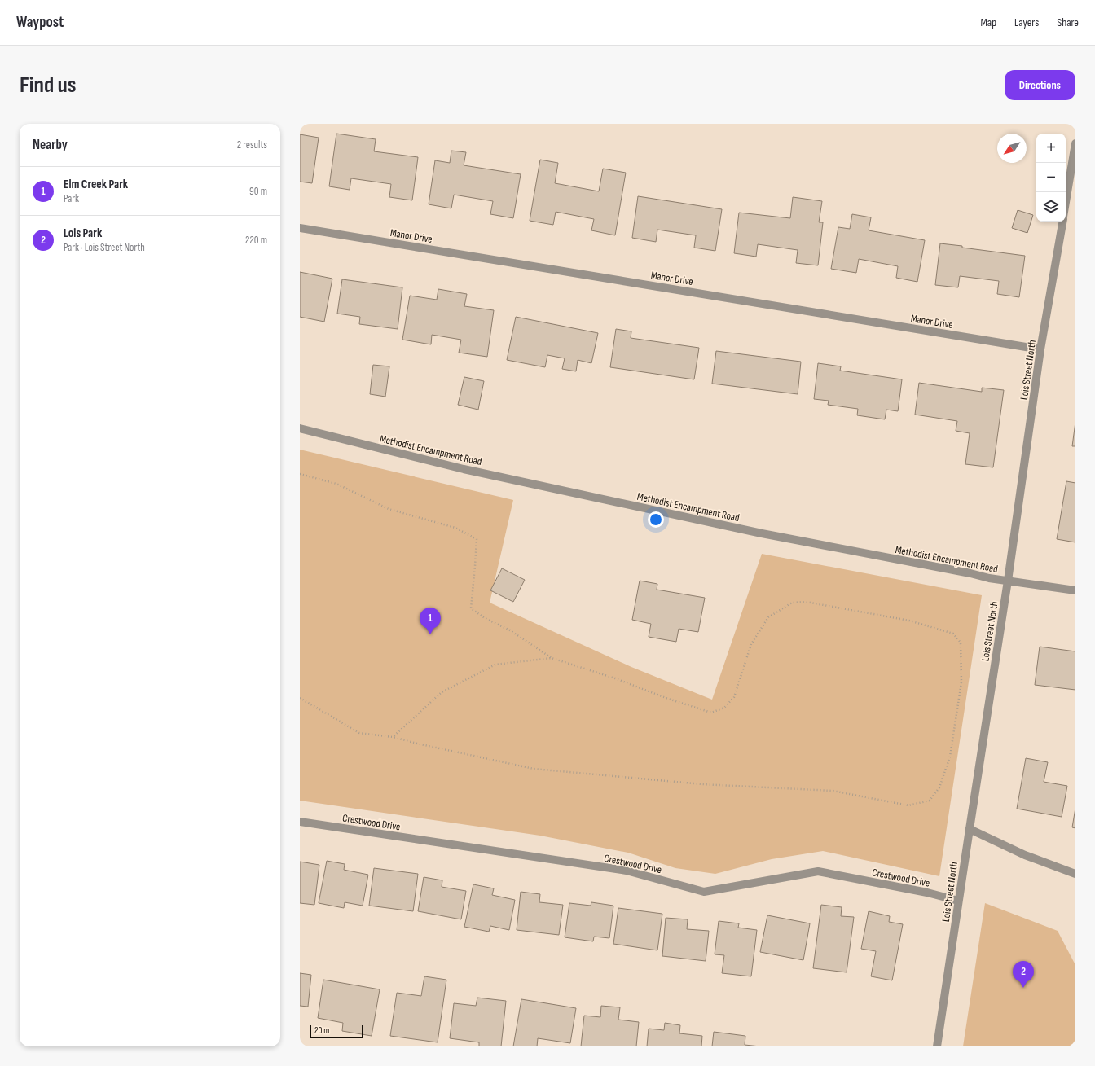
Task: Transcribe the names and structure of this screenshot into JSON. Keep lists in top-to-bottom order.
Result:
{
  "streets": {
    "street": [
      "Manor Drive",
      "Lois Street North",
      "Methodist Encampment Road",
      "Crestwood Drive"
    ]
  },
  "crossings": [
    ["Manor Drive", "Lois Street North"],
    ["Lois Street North", "Methodist Encampment Road"],
    ["Lois Street North", "Crestwood Drive"]
  ],
  "scale_bar": "20 m",
  "north": "bottom left",
  "page": {
    "header": "Waypost",
    "nav": ["Map", "Layers", "Share"],
    "buttons": "Directions",
    "title": "Find us",
    "heading": ["Nearby", "2 results"],
    "map_buttons": ["+", "−"],
    "list": [
      {
        "mark": "1",
        "name": "Elm Creek Park",
        "note": "Park",
        "value": "90 m"
      },
      {
        "mark": "2",
        "name": "Lois Park",
        "note": "Park · Lois Street North",
        "value": "220 m"
      }
    ],
    "pins": ["1", "2"],
    "scale": "20 m"
  }
}
